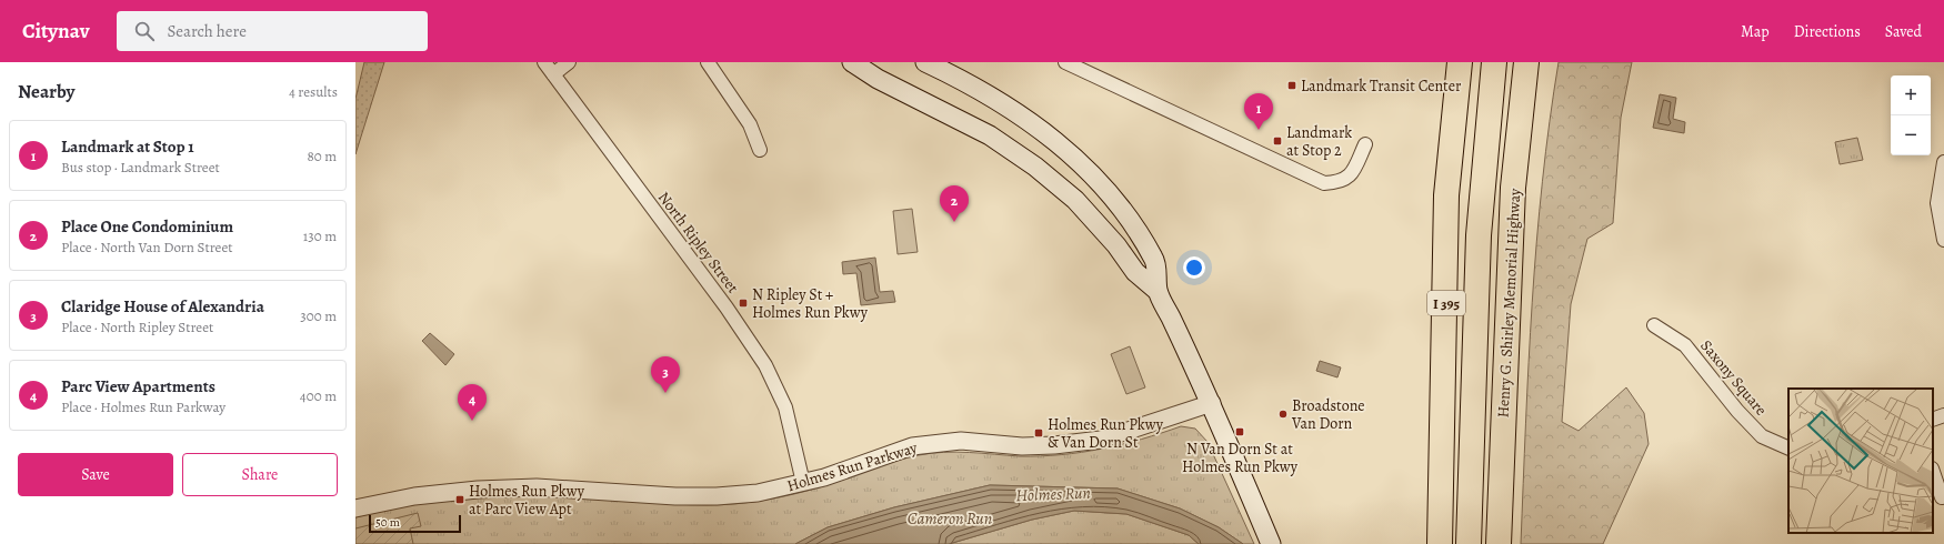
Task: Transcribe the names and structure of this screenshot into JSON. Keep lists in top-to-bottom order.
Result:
{
  "streets": {
    "highway": ["I 395", "Henry G. Shirley Memorial Highway"],
    "street": ["North Ripley Street", "Saxony Square", "Holmes Run Parkway"]
  },
  "crossings": [
    ["North Ripley Street", "Holmes Run Parkway"]
  ],
  "water": ["Holmes Run", "Cameron Run"],
  "places": {
    "transit": [
      "Landmark Transit Center",
      "Landmark at Stop 2",
      "N Ripley St + Holmes Run Pkwy",
      "N Van Dorn St at Holmes Run Pkwy",
      "Holmes Run Pkwy & Van Dorn St",
      "Holmes Run Pkwy at Parc View Apt"
    ],
    "other": ["Broadstone Van Dorn"]
  },
  "scale_bar": "50 m",
  "page": {
    "header": "Citynav",
    "search": "Search here",
    "nav": ["Map", "Directions", "Saved"],
    "heading": ["Nearby", "4 results"],
    "map_buttons": ["+", "−"],
    "pins": [
      "1",
      "2",
      "3",
      "4"
    ],
    "list": [
      {
        "mark": "1",
        "name": "Landmark at Stop 1",
        "note": "Bus stop · Landmark Street",
        "value": "80 m"
      },
      {
        "mark": "2",
        "name": "Place One Condominium",
        "note": "Place · North Van Dorn Street",
        "value": "130 m"
      },
      {
        "mark": "3",
        "name": "Claridge House of Alexandria",
        "note": "Place · North Ripley Street",
        "value": "300 m"
      },
      {
        "mark": "4",
        "name": "Parc View Apartments",
        "note": "Place · Holmes Run Parkway",
        "value": "400 m"
      }
    ],
    "buttons": ["Save", "Share"],
    "scale": "50 m"
  }
}
